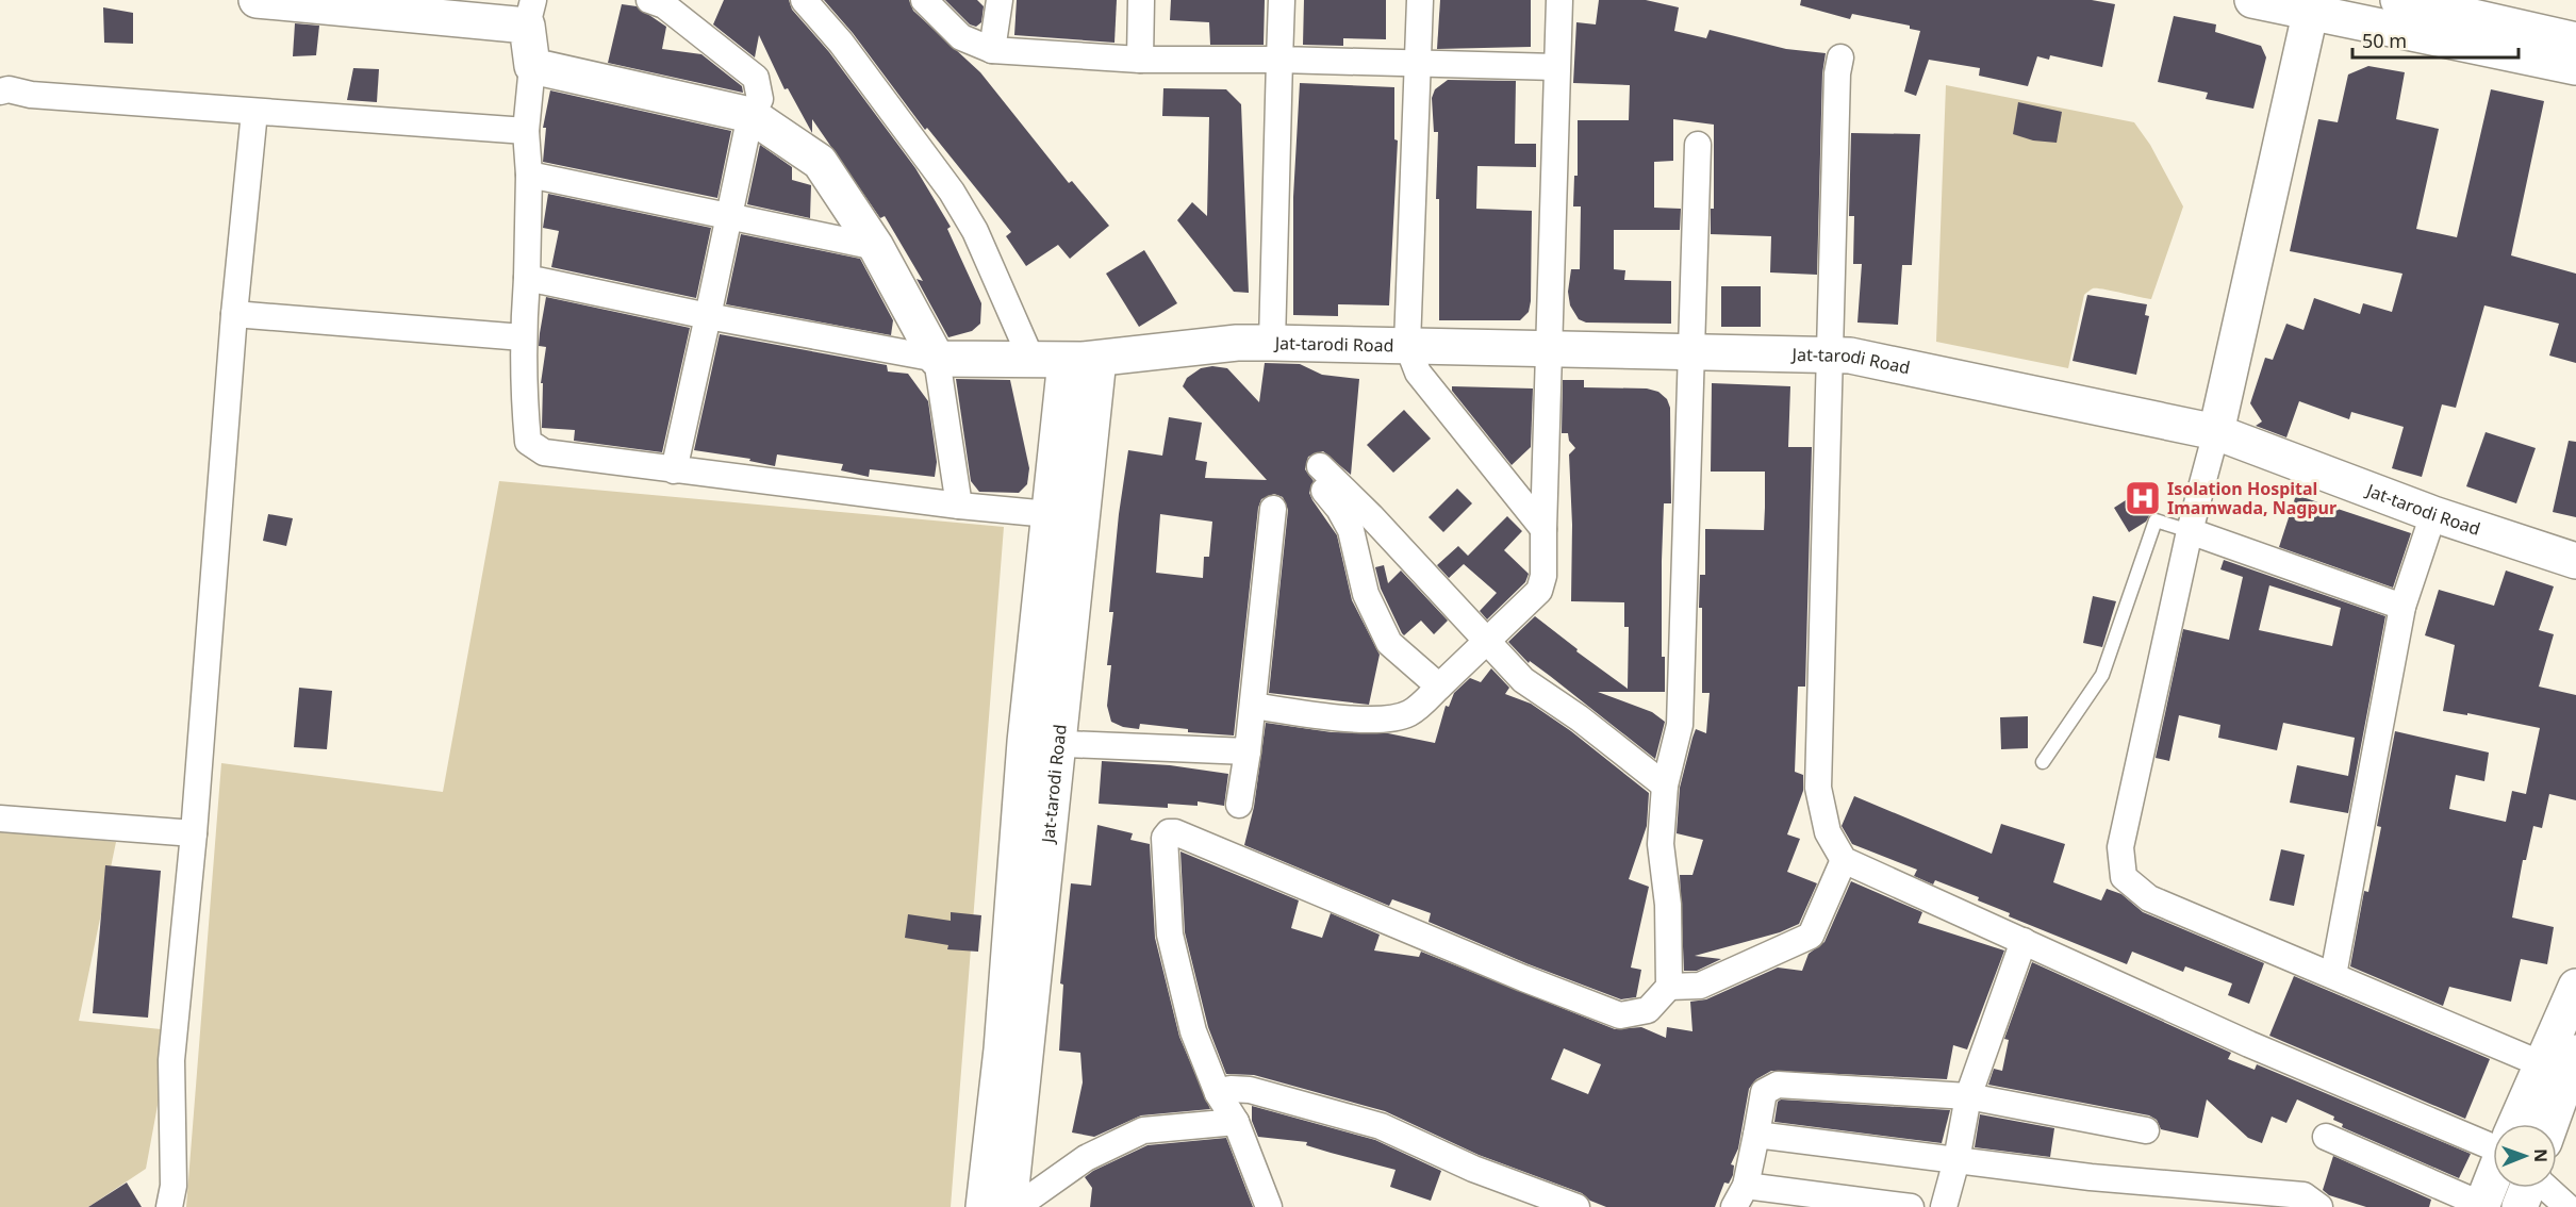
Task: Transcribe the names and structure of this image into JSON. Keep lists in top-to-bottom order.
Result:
{
  "streets": {
    "street": ["Jat-tarodi Road"]
  },
  "places": {
    "hospital": ["Isolation Hospital Imamwada, Nagpur"]
  },
  "scale_bar": "50 m",
  "north": "right"
}
